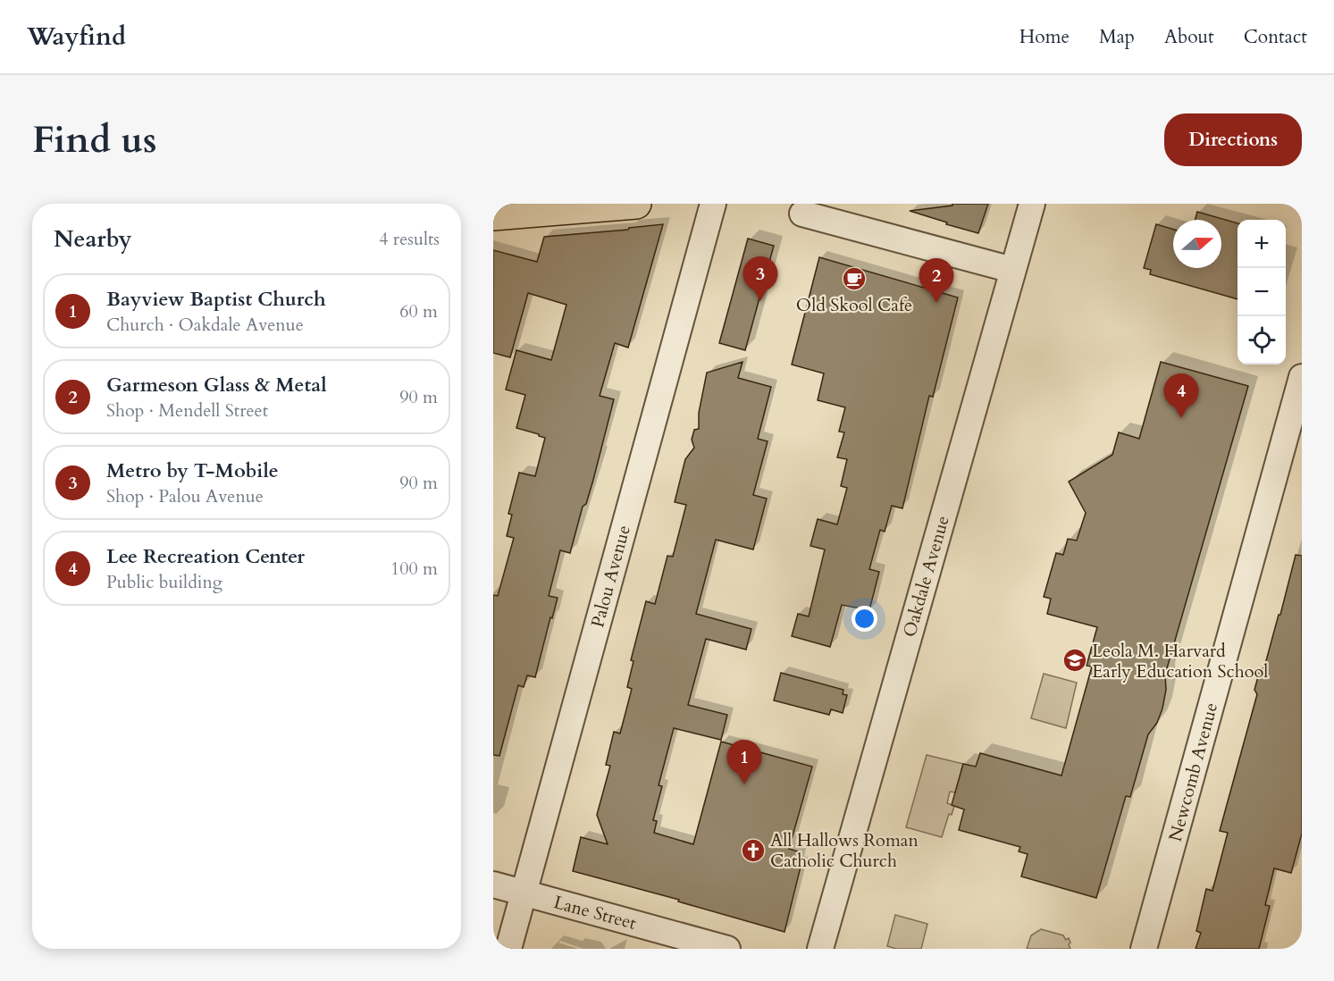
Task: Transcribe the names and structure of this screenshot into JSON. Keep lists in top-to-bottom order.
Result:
{
  "streets": {
    "street": [
      "Palou Avenue",
      "Oakdale Avenue",
      "Newcomb Avenue",
      "Lane Street"
    ]
  },
  "crossings": [
    ["Palou Avenue", "Lane Street"]
  ],
  "places": {
    "cafe": ["Old Skool Cafe"],
    "school or university": ["Leola M. Harvard Early Education School"],
    "church": ["All Hallows Roman Catholic Church"]
  },
  "north": "right",
  "page": {
    "header": "Wayfind",
    "nav": [
      "Home",
      "Map",
      "About",
      "Contact"
    ],
    "buttons": "Directions",
    "title": "Find us",
    "heading": ["Nearby", "4 results"],
    "map_buttons": ["+", "−"],
    "pins": [
      "3",
      "2",
      "4",
      "1"
    ],
    "list": [
      {
        "mark": "1",
        "name": "Bayview Baptist Church",
        "note": "Church · Oakdale Avenue",
        "value": "60 m"
      },
      {
        "mark": "2",
        "name": "Garmeson Glass & Metal",
        "note": "Shop · Mendell Street",
        "value": "90 m"
      },
      {
        "mark": "3",
        "name": "Metro by T-Mobile",
        "note": "Shop · Palou Avenue",
        "value": "90 m"
      },
      {
        "mark": "4",
        "name": "Lee Recreation Center",
        "note": "Public building",
        "value": "100 m"
      }
    ]
  }
}
